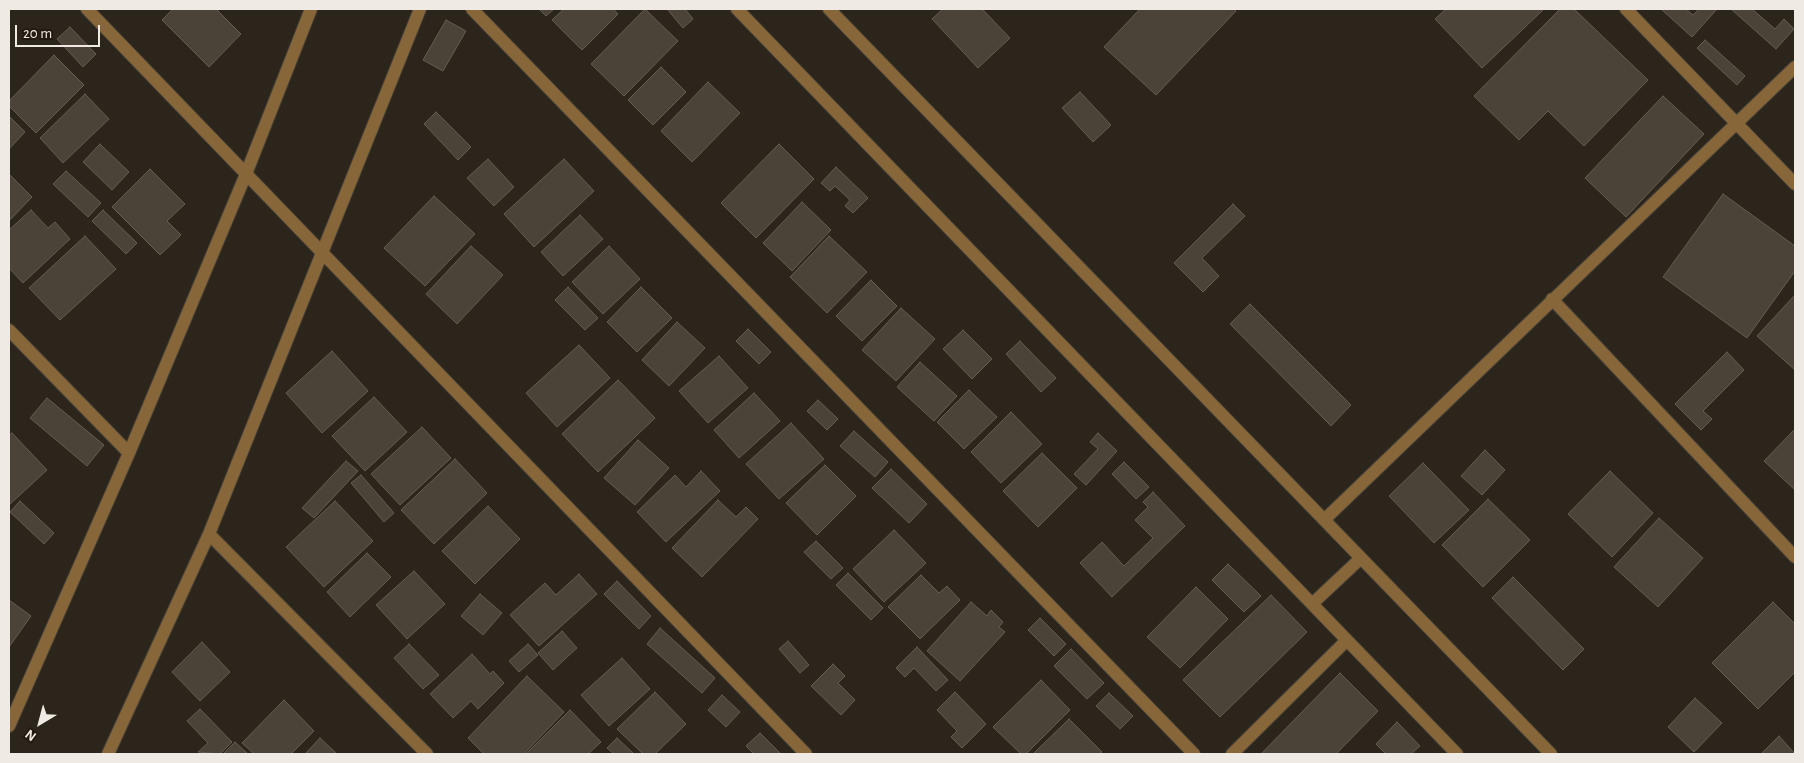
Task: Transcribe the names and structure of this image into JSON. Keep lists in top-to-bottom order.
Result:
{
  "scale_bar": "20 m",
  "north": "bottom left"
}
